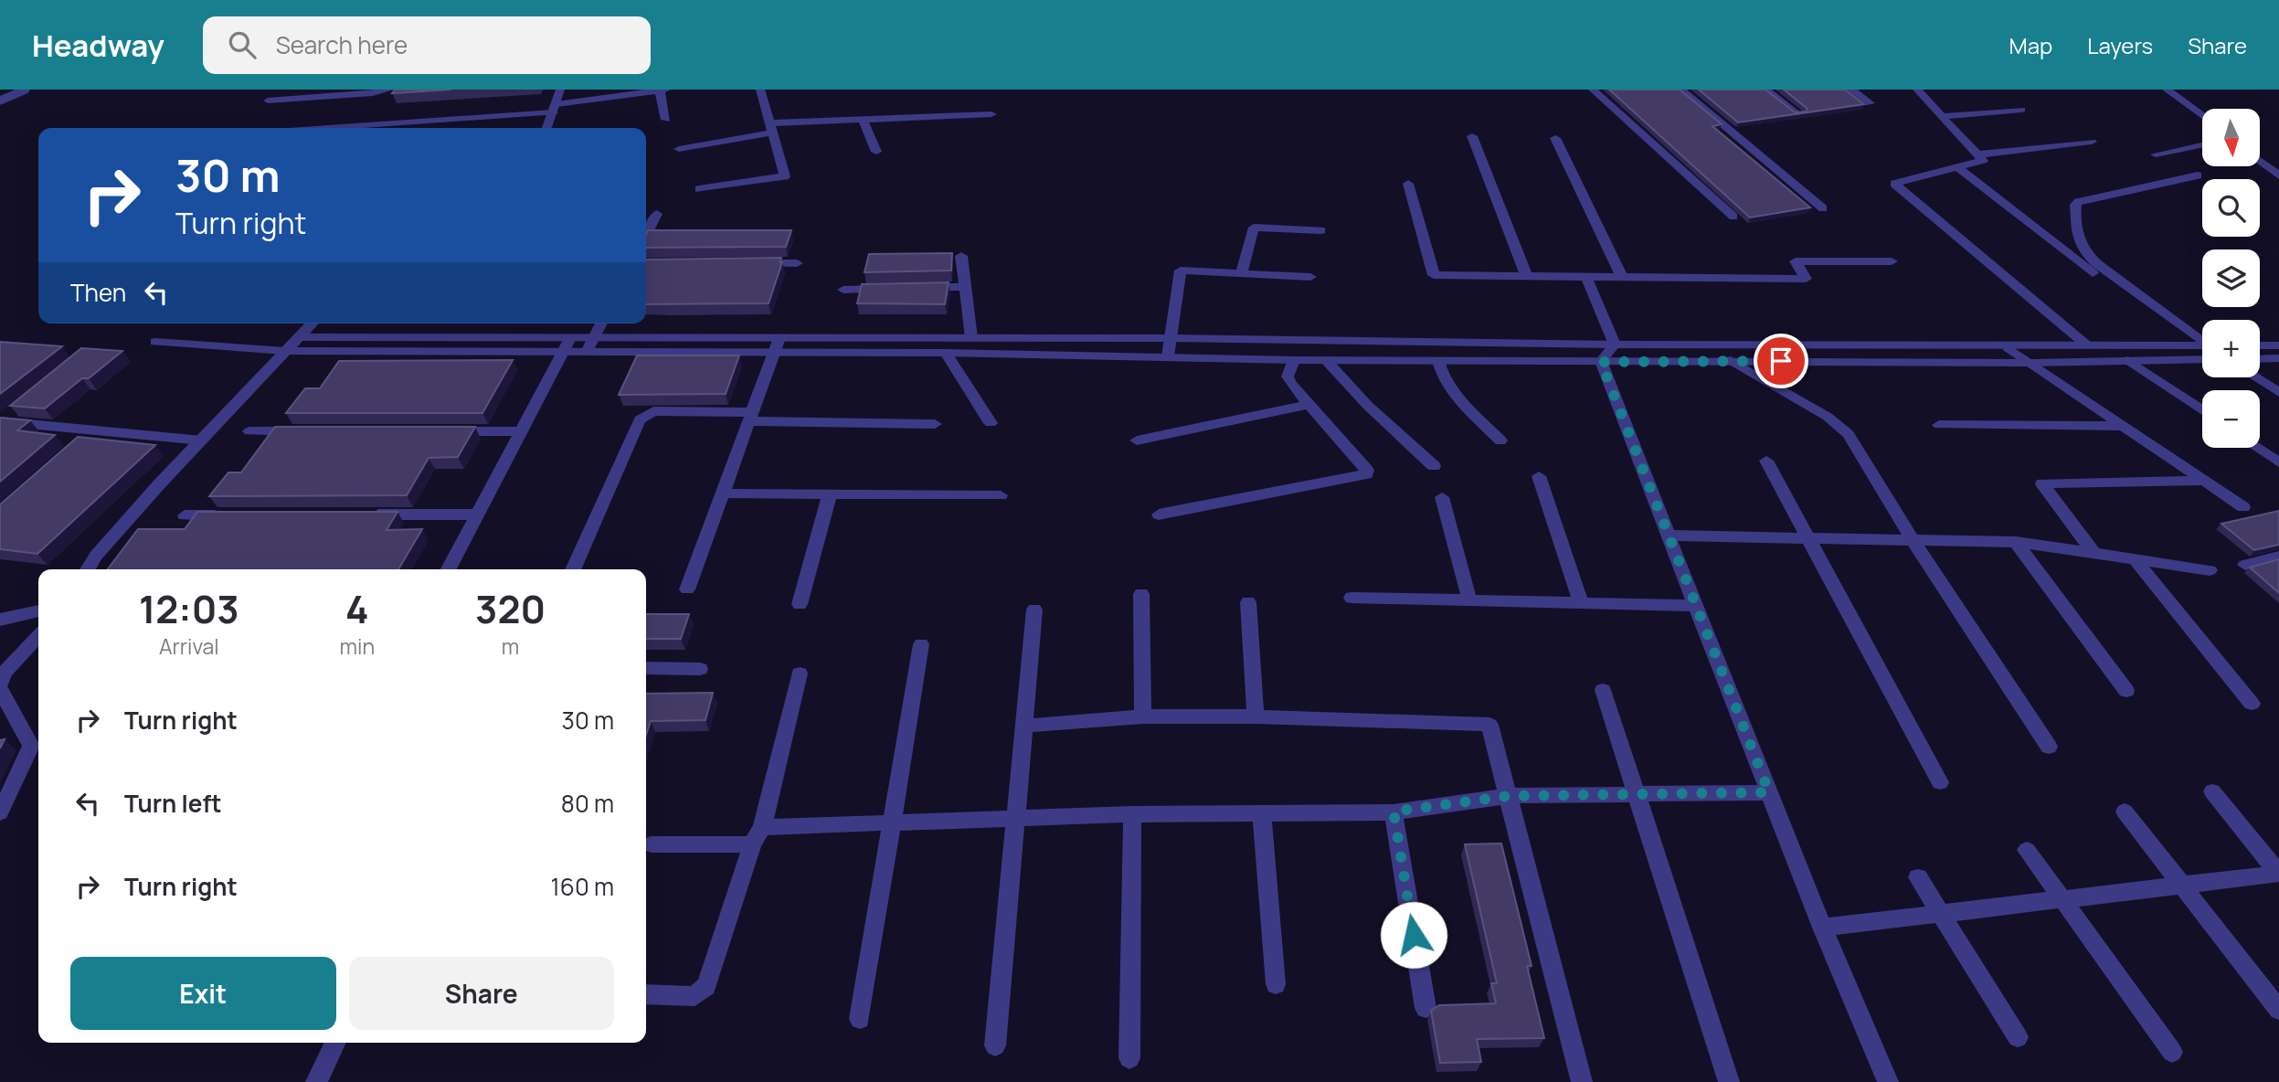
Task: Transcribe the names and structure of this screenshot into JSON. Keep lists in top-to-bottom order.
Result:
{
  "north": "bottom",
  "page": {
    "header": "Headway",
    "search": "Search here",
    "nav": ["Map", "Layers", "Share"],
    "map_buttons": ["+", "−"],
    "turn": ["30 m", "Turn right"],
    "then": "Then",
    "eta": [
      "12:03",
      "Arrival",
      "4",
      "min",
      "320",
      "m"
    ],
    "list": [
      {
        "name": "Turn right",
        "value": "30 m"
      },
      {
        "name": "Turn left",
        "value": "80 m"
      },
      {
        "name": "Turn right",
        "value": "160 m"
      }
    ],
    "buttons": ["Exit", "Share"]
  }
}
